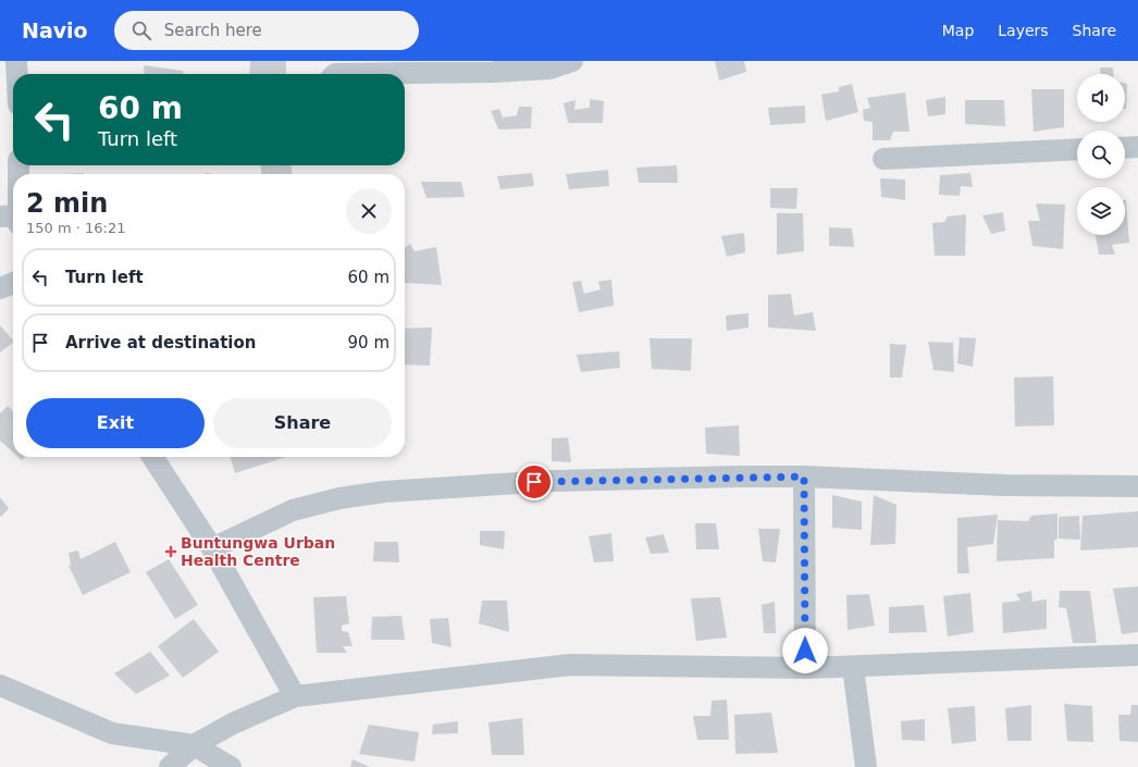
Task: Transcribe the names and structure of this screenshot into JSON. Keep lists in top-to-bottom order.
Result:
{
  "places": {
    "health": ["Buntungwa Urban Health Centre"]
  },
  "page": {
    "header": "Navio",
    "search": "Search here",
    "nav": ["Map", "Layers", "Share"],
    "turn": ["60 m", "Turn left"],
    "heading": ["2 min", "150 m · 16:21"],
    "list": [
      {
        "name": "Turn left",
        "value": "60 m"
      },
      {
        "name": "Arrive at destination",
        "value": "90 m"
      }
    ],
    "buttons": ["Exit", "Share"]
  }
}
